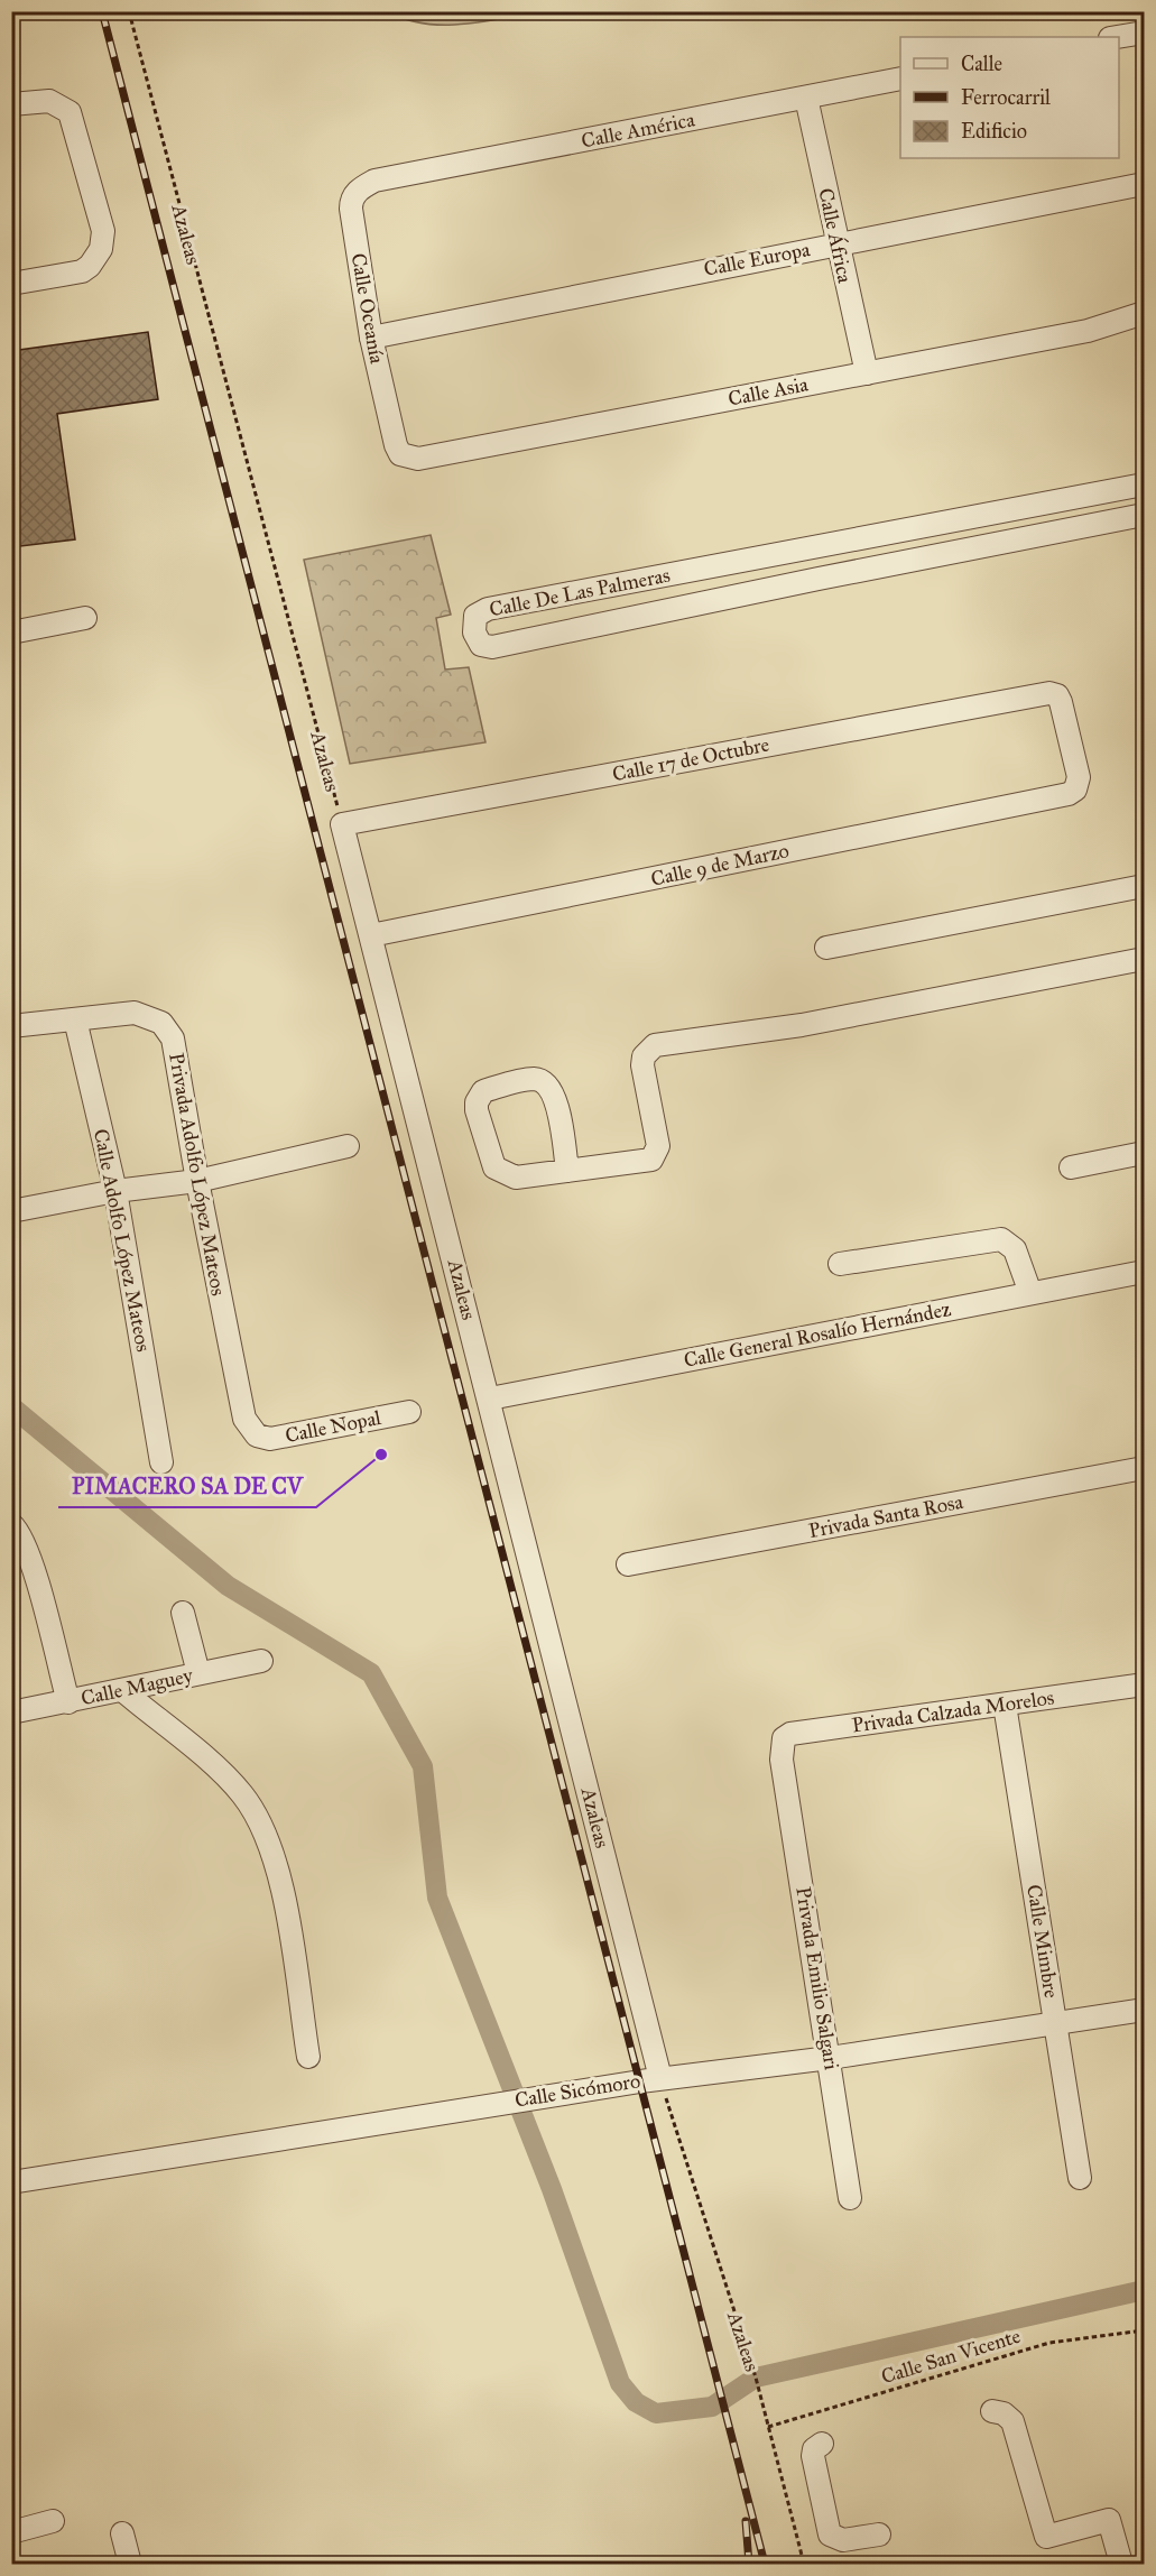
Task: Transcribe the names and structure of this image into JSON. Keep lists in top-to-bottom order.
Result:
{
  "streets": {
    "street": [
      "Calle América",
      "Azaleas",
      "Calle África",
      "Calle Europa",
      "Calle Oceanía",
      "Calle Asia",
      "Calle De Las Palmeras",
      "Calle 17 de Octubre",
      "Calle 9 de Marzo",
      "Privada Adolfo López Mateos",
      "Calle Adolfo López Mateos",
      "Calle General Rosalío Hernández",
      "Calle Nopal",
      "Privada Santa Rosa",
      "Calle Maguey",
      "Privada Calzada Morelos",
      "Calle Mimbre",
      "Privada Emilio Salgari",
      "Calle Sicómoro"
    ],
    "path": ["Calle San Vicente"]
  },
  "crossings": [
    ["Calle América", "Calle África"],
    ["Calle América", "Calle Oceanía"],
    ["Azaleas", "Calle 17 de Octubre"],
    ["Azaleas", "Calle 9 de Marzo"],
    ["Azaleas", "Calle General Rosalío Hernández"],
    ["Azaleas", "Calle Sicómoro"],
    ["Azaleas", "Calle San Vicente"],
    ["Calle África", "Calle Europa"],
    ["Calle África", "Calle Asia"],
    ["Calle Europa", "Calle Oceanía"],
    ["Calle Oceanía", "Calle Asia"],
    ["Calle 17 de Octubre", "Calle 9 de Marzo"],
    ["Privada Adolfo López Mateos", "Calle Adolfo López Mateos"],
    ["Privada Adolfo López Mateos", "Calle Nopal"],
    ["Privada Calzada Morelos", "Calle Mimbre"],
    ["Privada Calzada Morelos", "Privada Emilio Salgari"],
    ["Calle Mimbre", "Calle Sicómoro"],
    ["Privada Emilio Salgari", "Calle Sicómoro"]
  ],
  "places": ["PIMACERO SA DE CV"],
  "legend": ["Calle", "Ferrocarril", "Edificio"]
}
